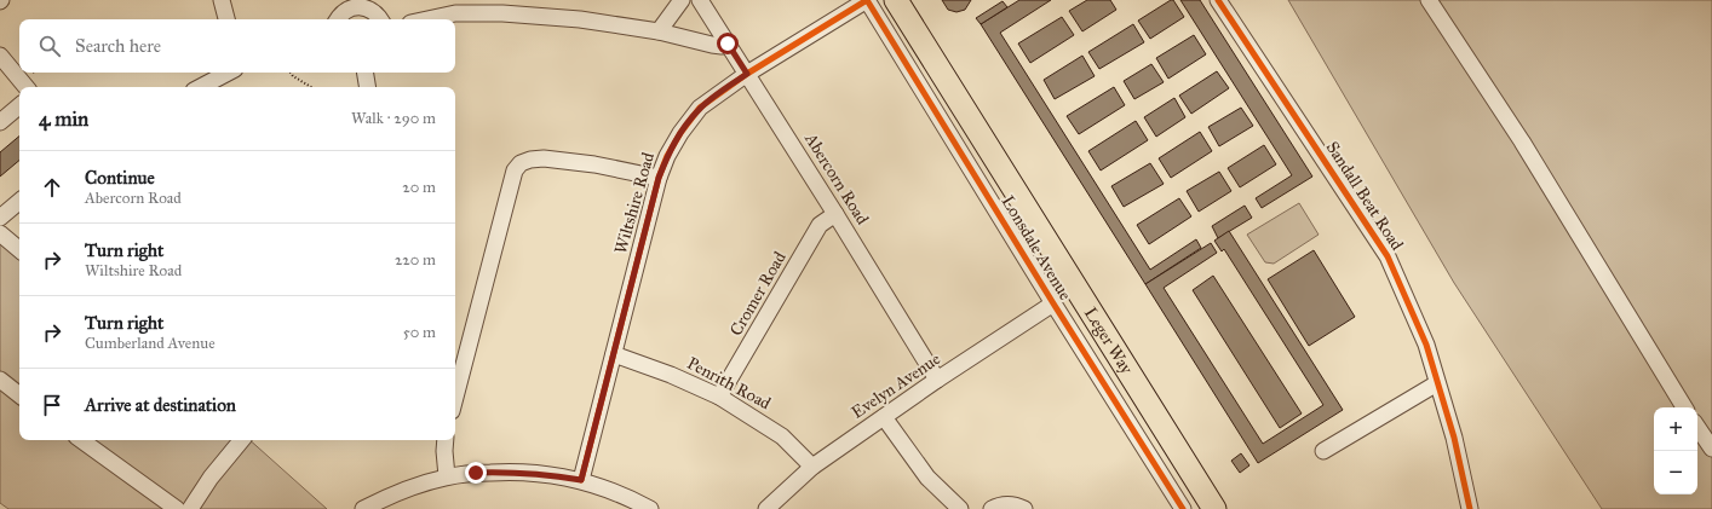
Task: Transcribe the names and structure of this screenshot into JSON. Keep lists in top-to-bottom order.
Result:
{
  "streets": {
    "highway": ["Leger Way"],
    "street": [
      "Abercorn Road",
      "Sandall Beat Road",
      "Wiltshire Road",
      "Lonsdale Avenue",
      "Cromer Road",
      "Penrith Road",
      "Evelyn Avenue"
    ]
  },
  "crossings": [
    ["Abercorn Road", "Wiltshire Road"],
    ["Abercorn Road", "Cromer Road"],
    ["Abercorn Road", "Evelyn Avenue"],
    ["Wiltshire Road", "Lonsdale Avenue"],
    ["Wiltshire Road", "Penrith Road"],
    ["Lonsdale Avenue", "Evelyn Avenue"],
    ["Cromer Road", "Penrith Road"],
    ["Penrith Road", "Evelyn Avenue"]
  ],
  "page": {
    "search": "Search here",
    "heading": ["4 min", "Walk · 290 m"],
    "list": [
      ["Continue", "Abercorn Road", "20 m"],
      ["Turn right", "Wiltshire Road", "220 m"],
      ["Turn right", "Cumberland Avenue", "50 m"],
      "Arrive at destination"
    ],
    "map_buttons": ["+", "−"]
  }
}
